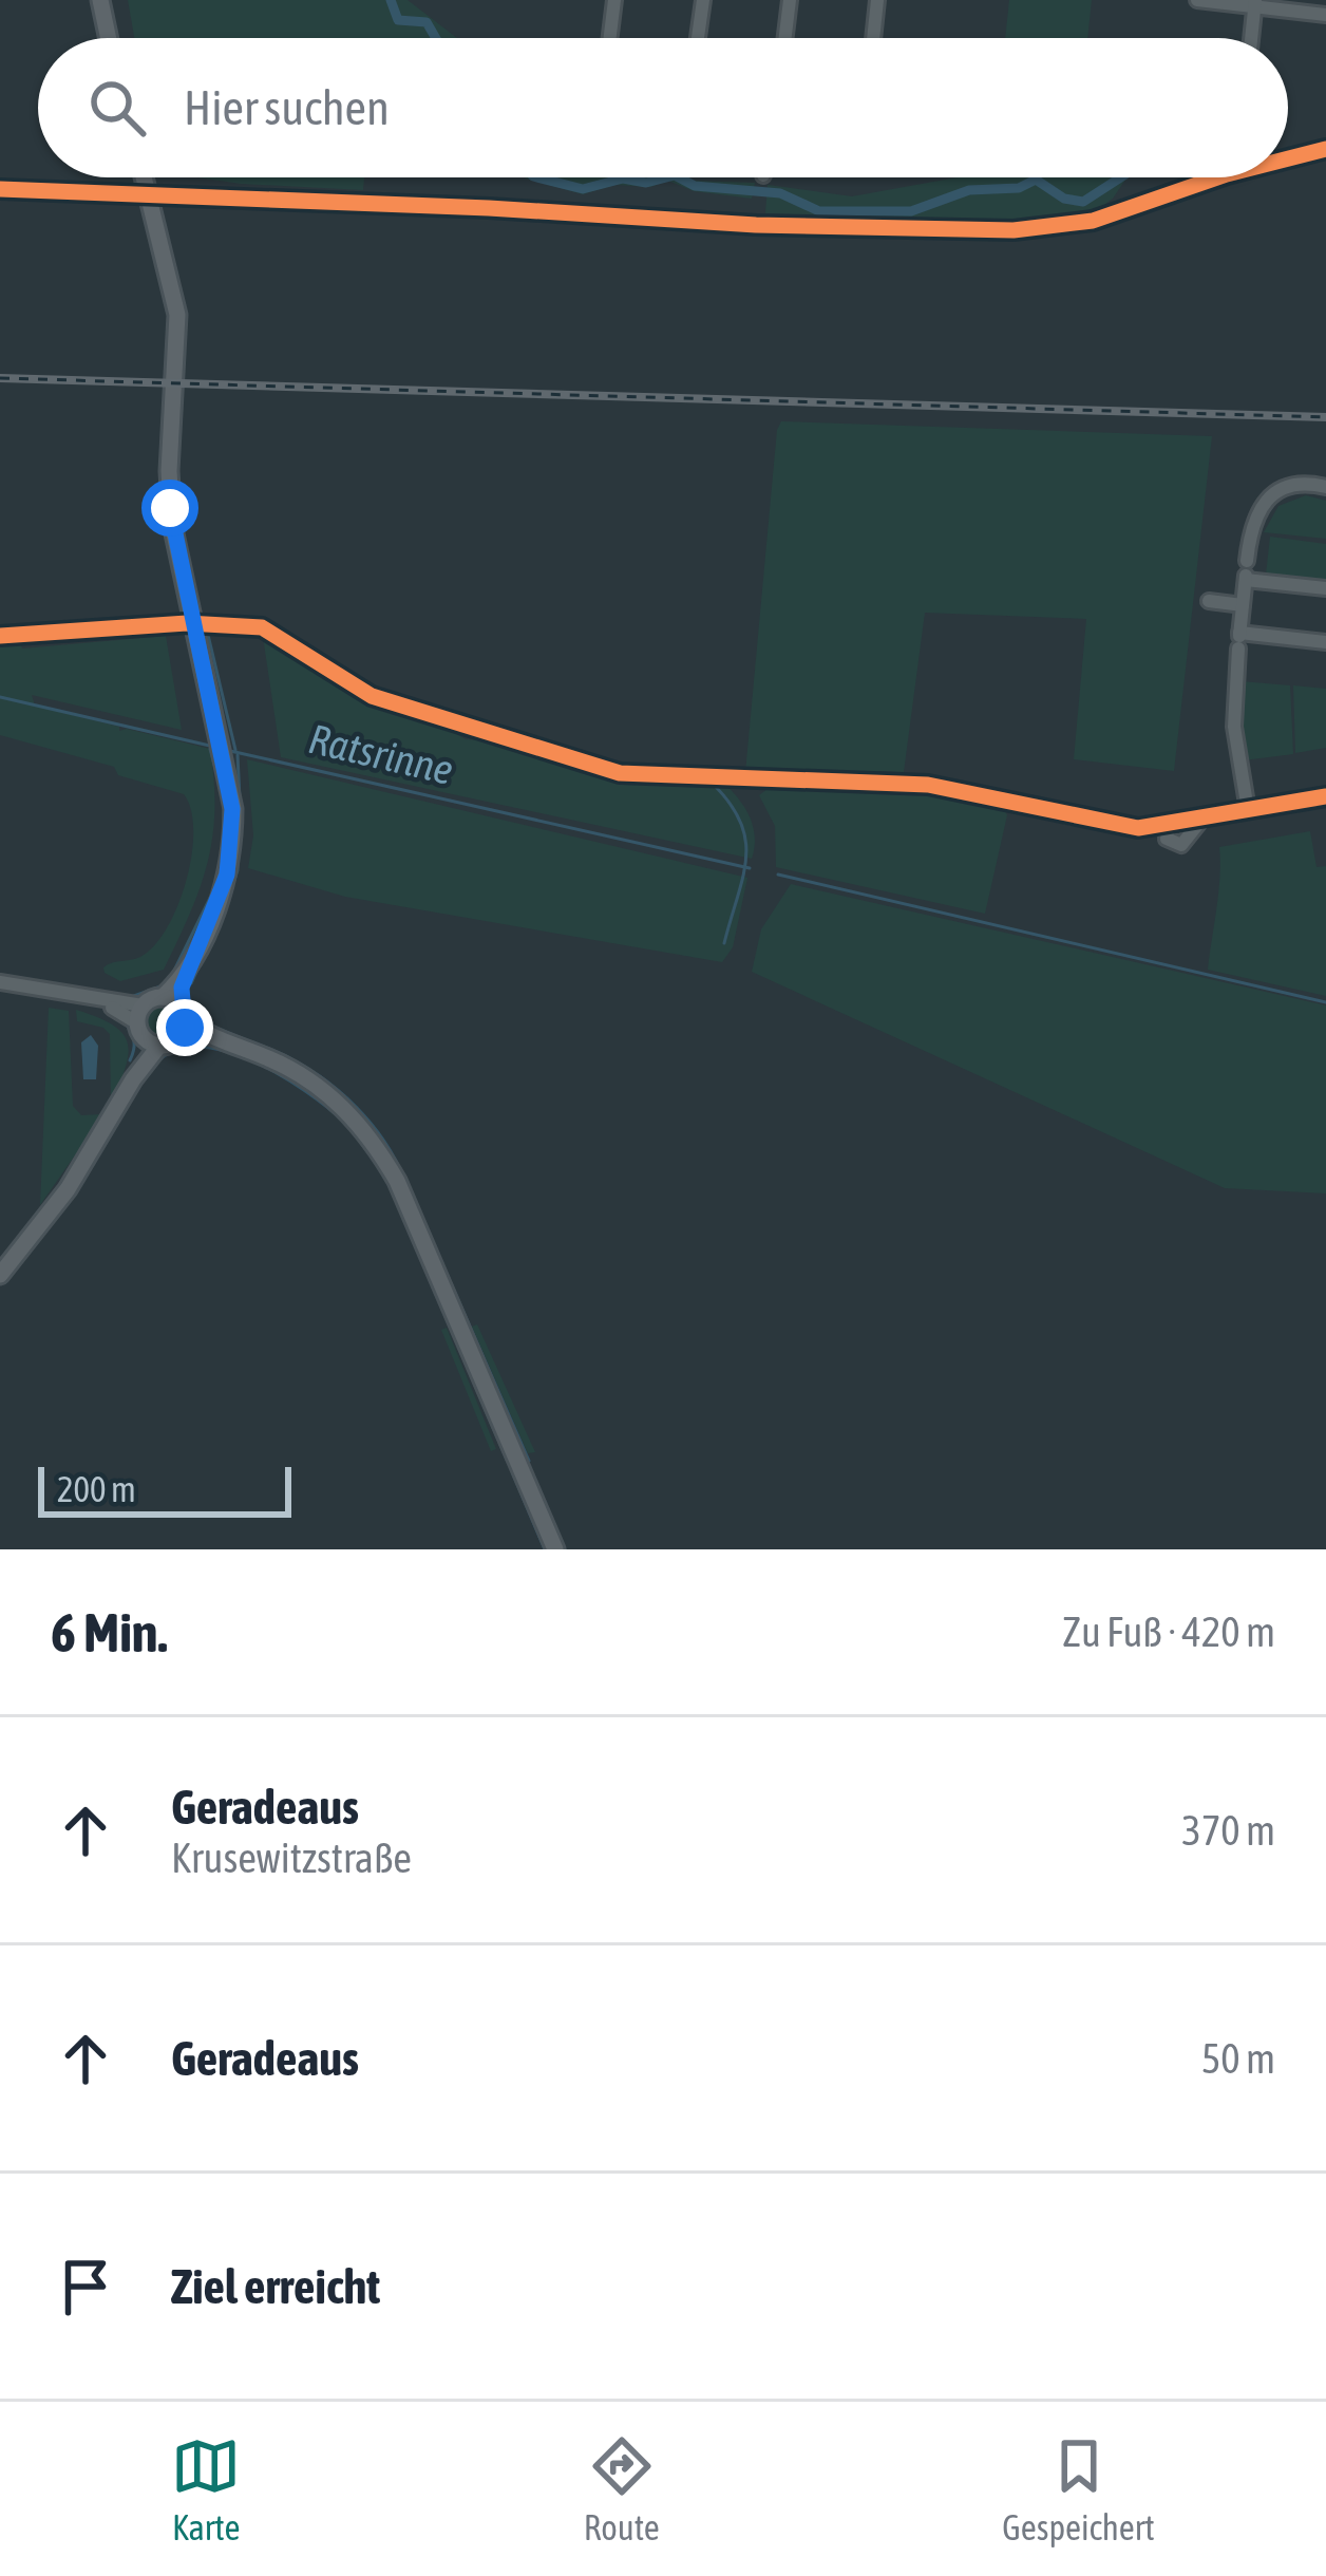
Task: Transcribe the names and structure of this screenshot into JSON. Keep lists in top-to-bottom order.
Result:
{
  "water": ["Ratsrinne"],
  "scale_bar": "200 m",
  "page": {
    "search": "Hier suchen",
    "scale": "200 m",
    "heading": ["6 Min.", "Zu Fuß · 420 m"],
    "list": [
      ["Geradeaus", "Krusewitzstraße", "370 m"],
      ["Geradeaus", "50 m"],
      "Ziel erreicht"
    ],
    "nav": ["Karte", "Route", "Gespeichert"]
  }
}
